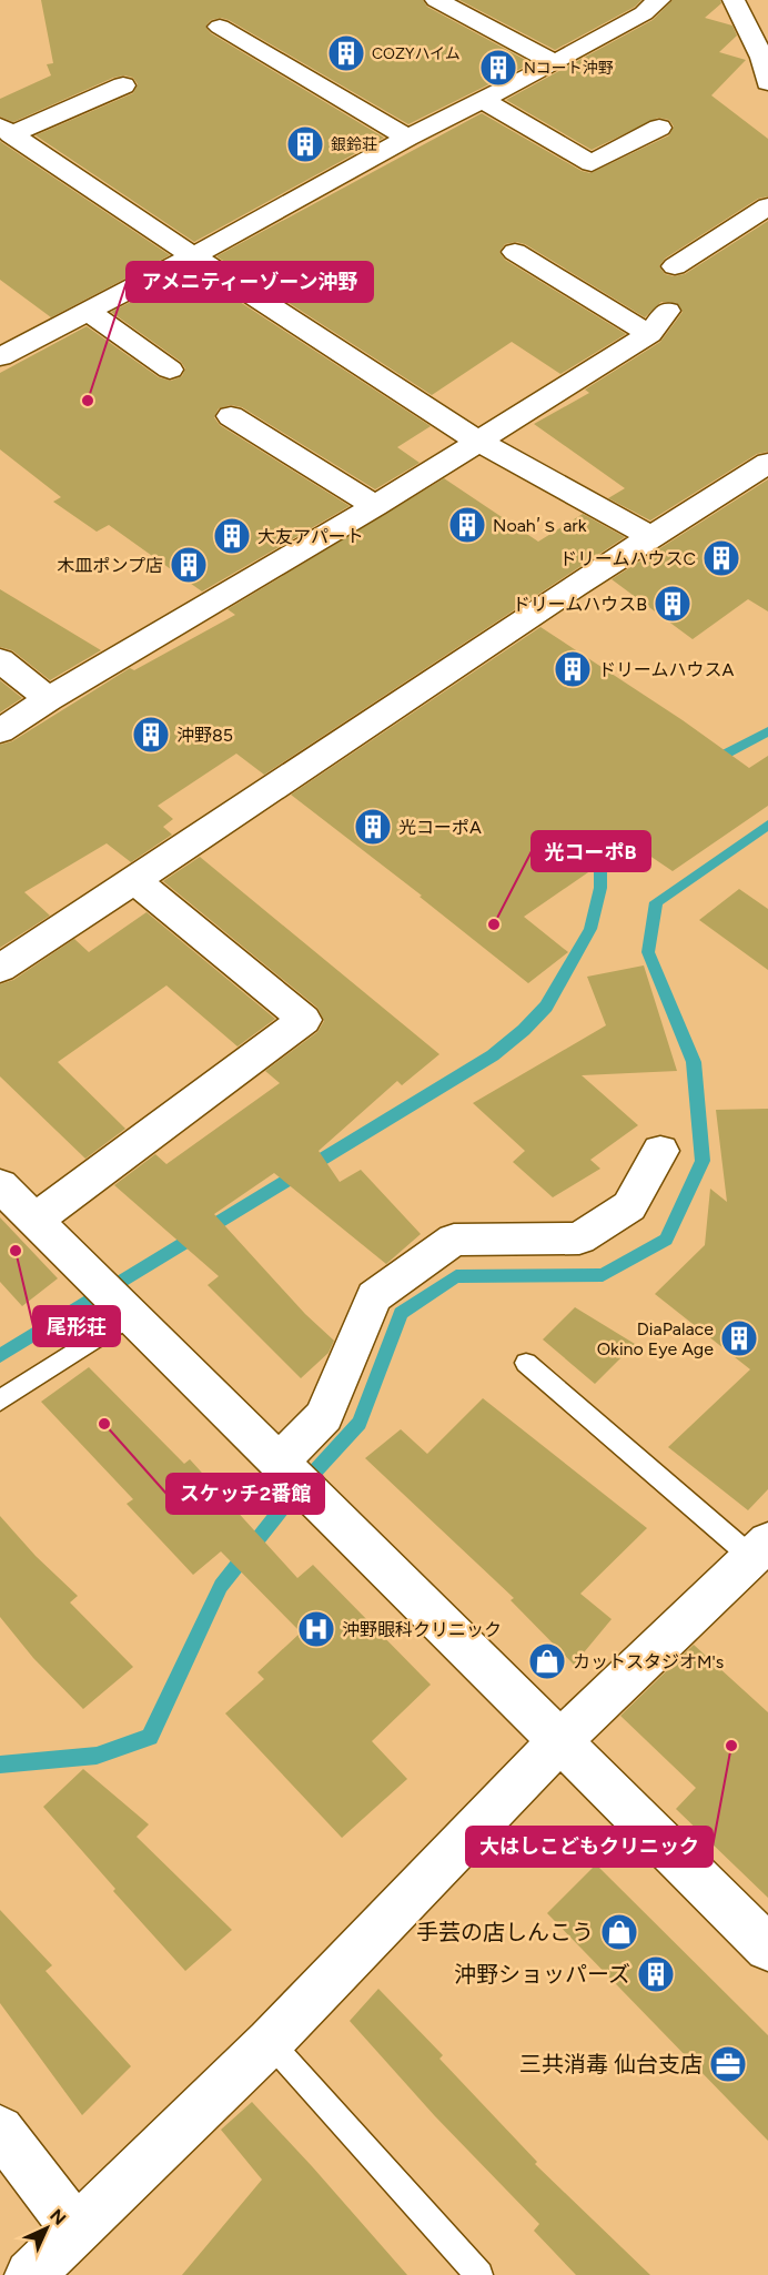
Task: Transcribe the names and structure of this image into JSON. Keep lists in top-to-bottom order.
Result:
{
  "places": {
    "building": [
      "COZYハイム",
      "Nコート沖野",
      "銀鈴荘",
      "Noah′ｓ ark",
      "大友アパート",
      "ドリームハウスC",
      "木皿ポンプ店",
      "ドリームハウスB",
      "ドリームハウスA",
      "沖野85",
      "光コーポA",
      "DiaPalace Okino Eye Age",
      "沖野ショッパーズ"
    ],
    "other": [
      "アメニティーゾーン沖野",
      "光コーポB",
      "尾形荘",
      "スケッチ2番館",
      "大はしこどもクリニック"
    ],
    "hospital": ["沖野眼科クリニック"],
    "shop": ["カットスタジオM's", "手芸の店しんこう"],
    "office": ["三共消毒 仙台支店"]
  },
  "north": "top right"
}
